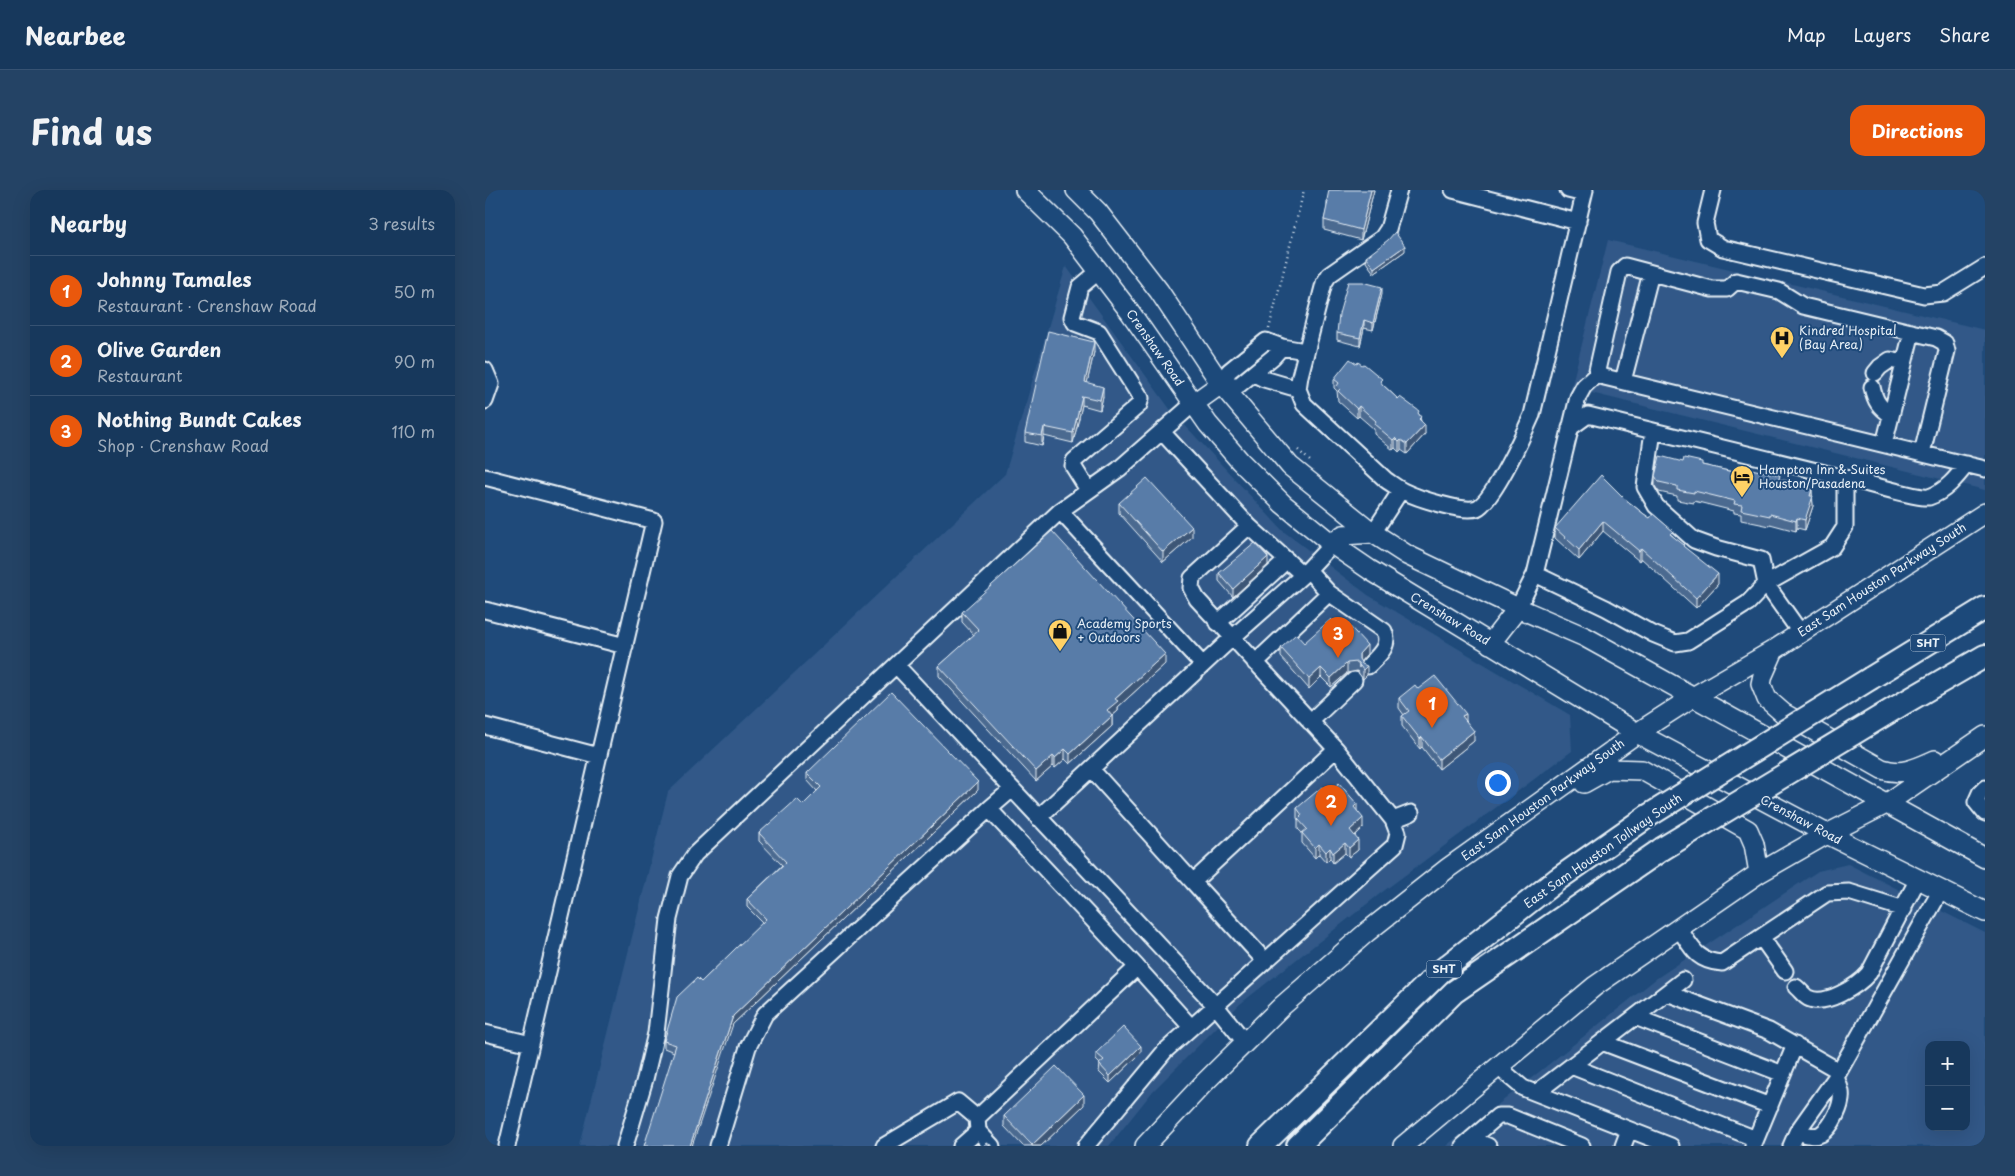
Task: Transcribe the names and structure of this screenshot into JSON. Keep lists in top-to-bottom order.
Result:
{
  "streets": {
    "highway": ["SHT", "East Sam Houston Tollway South"],
    "main road": ["Crenshaw Road", "East Sam Houston Parkway South"]
  },
  "crossings": [
    ["Crenshaw Road", "East Sam Houston Parkway South"]
  ],
  "places": {
    "hospital": ["Kindred Hospital (Bay Area)"],
    "hotel": ["Hampton Inn & Suites Houston/Pasadena"],
    "shop": ["Academy Sports + Outdoors"]
  },
  "page": {
    "header": "Nearbee",
    "nav": ["Map", "Layers", "Share"],
    "title": "Find us",
    "buttons": "Directions",
    "heading": ["Nearby", "3 results"],
    "list": [
      {
        "mark": "1",
        "name": "Johnny Tamales",
        "note": "Restaurant · Crenshaw Road",
        "value": "50 m"
      },
      {
        "mark": "2",
        "name": "Olive Garden",
        "note": "Restaurant",
        "value": "90 m"
      },
      {
        "mark": "3",
        "name": "Nothing Bundt Cakes",
        "note": "Shop · Crenshaw Road",
        "value": "110 m"
      }
    ],
    "pins": ["3", "1", "2"],
    "map_buttons": ["+", "−"]
  }
}
